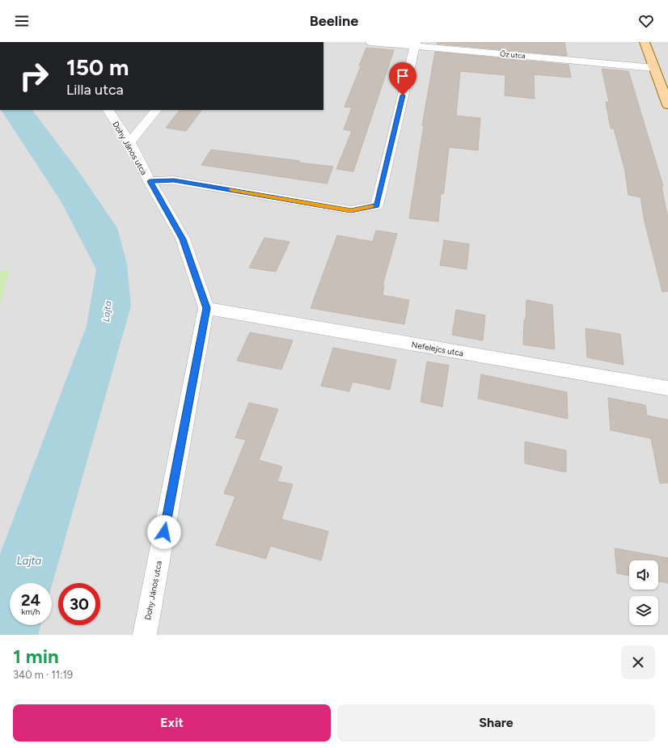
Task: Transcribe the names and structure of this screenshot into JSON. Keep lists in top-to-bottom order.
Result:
{
  "streets": {
    "street": ["Őz utca", "Dohy János utca", "Nefelejcs utca"]
  },
  "crossings": [
    ["Dohy János utca", "Nefelejcs utca"]
  ],
  "water": ["Lajta"],
  "page": {
    "header": "Beeline",
    "turn": ["150 m", "Lilla utca"],
    "speed": "24 km/h",
    "limit": "30",
    "heading": ["1 min", "340 m · 11:19"],
    "buttons": ["Exit", "Share"]
  }
}
